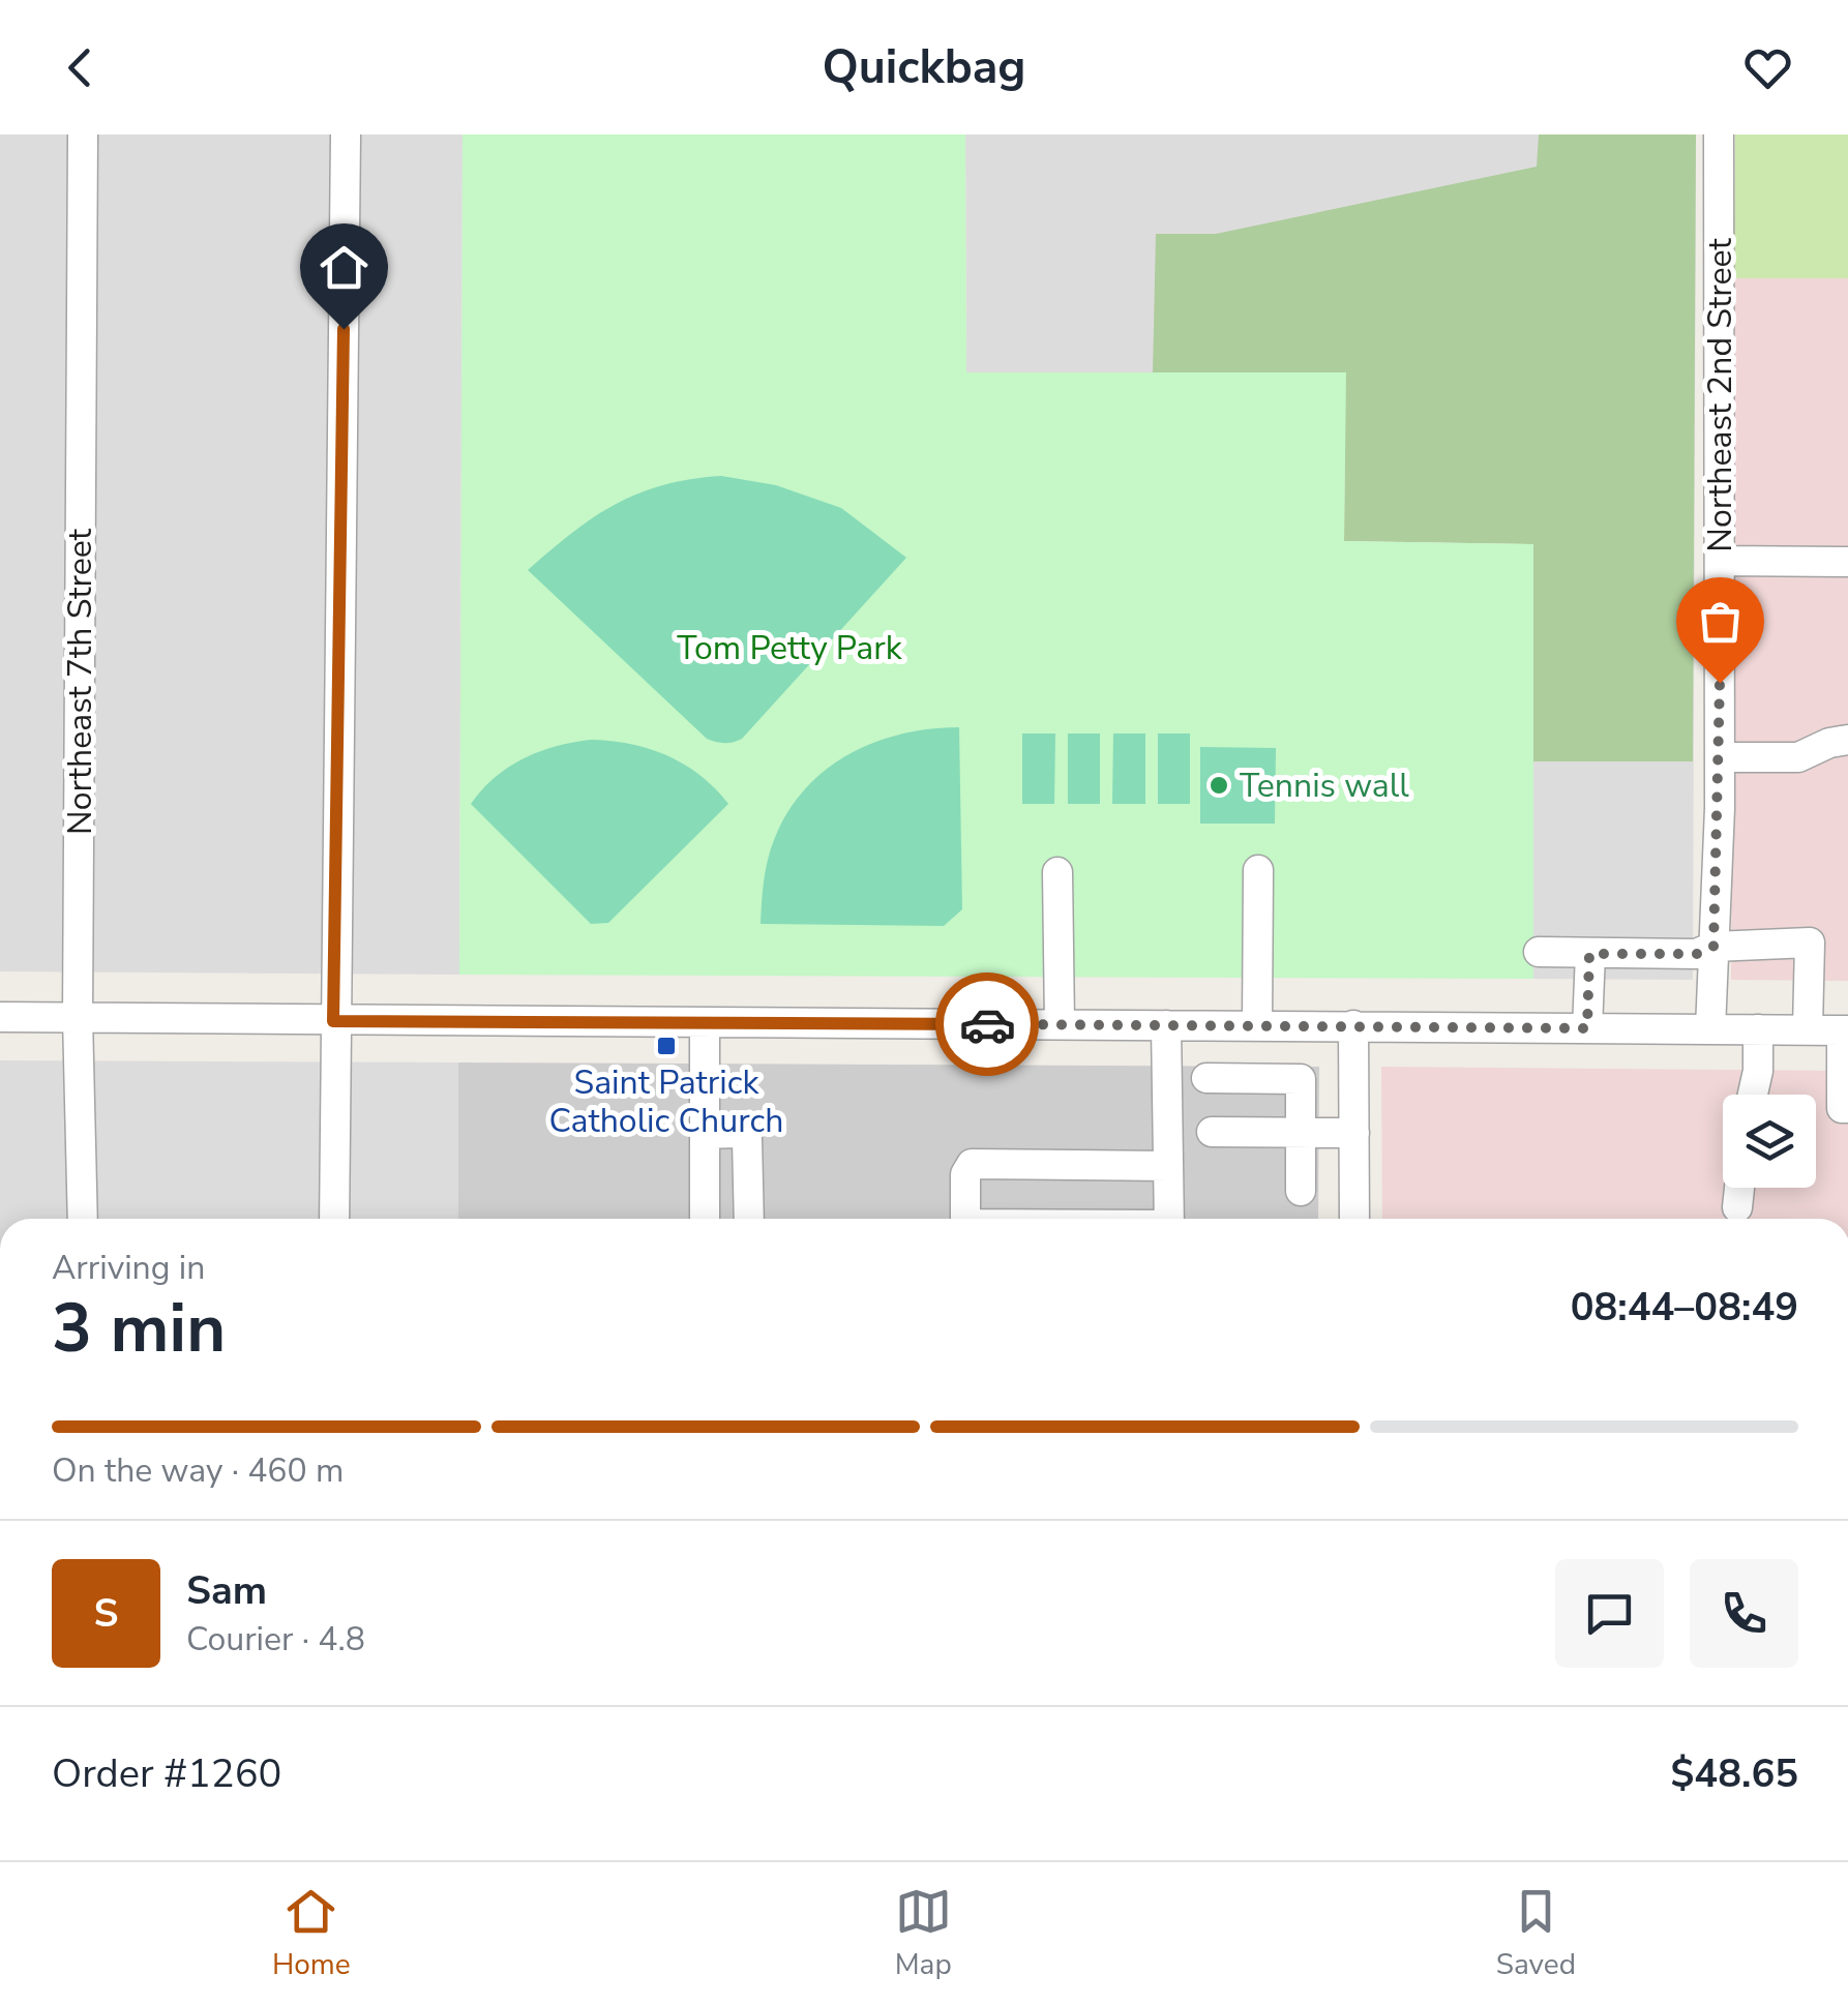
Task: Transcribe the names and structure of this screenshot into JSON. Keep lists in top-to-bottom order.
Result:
{
  "streets": {
    "street": ["Northeast 2nd Street", "Northeast 7th Street"]
  },
  "parks": ["Tom Petty Park"],
  "places": {
    "other": ["Tennis wall"],
    "transit": ["Saint Patrick Catholic Church"]
  },
  "page": {
    "header": "Quickbag",
    "heading": ["3 min", "Arriving in", "08:44–08:49"],
    "panel": [
      "Sam",
      "Courier · 4.8",
      "Order #1260",
      "$48.65"
    ],
    "bar": "On the way · 460 m",
    "round": "S",
    "tabs": ["Home", "Map", "Saved"]
  }
}
